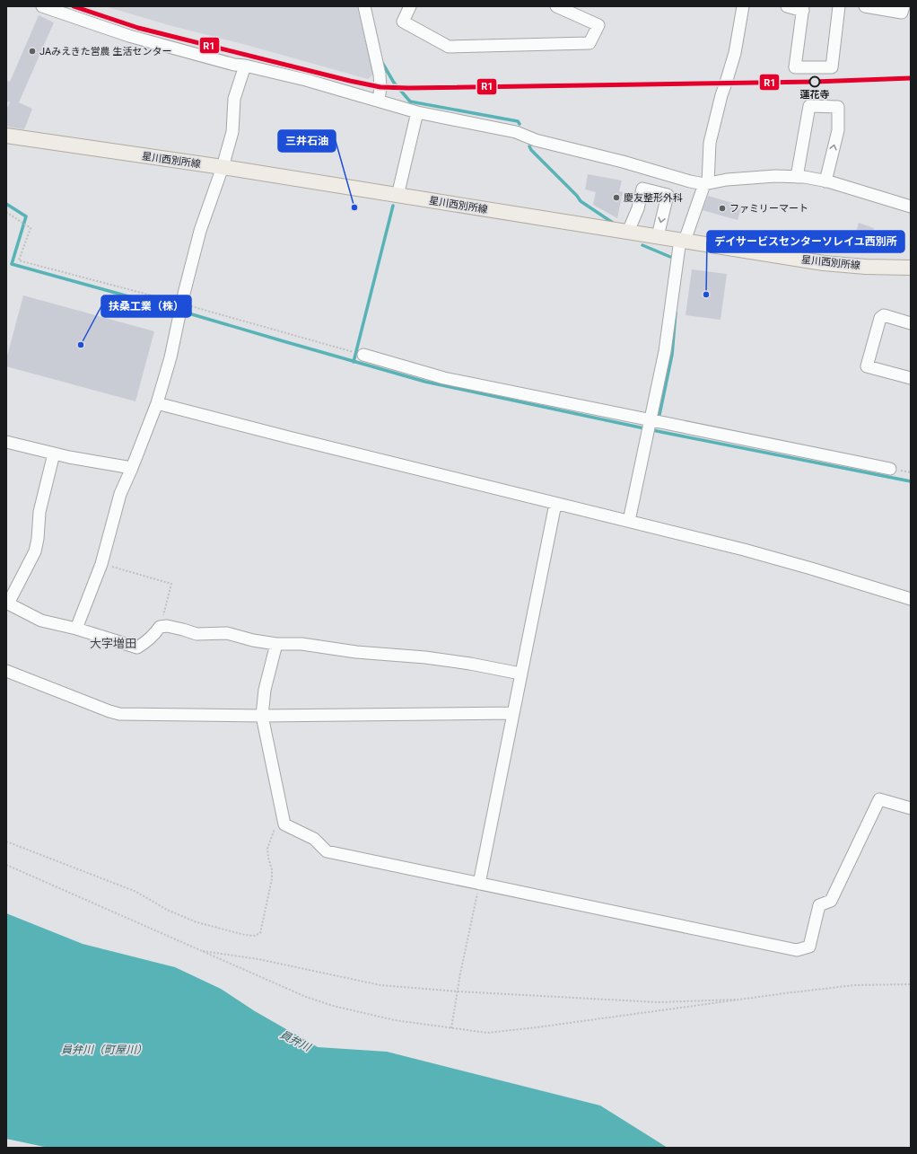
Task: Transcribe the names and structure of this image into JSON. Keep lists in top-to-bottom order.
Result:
{
  "streets": {
    "main road": ["星川西別所線"]
  },
  "districts": ["大字増田"],
  "water": ["員弁川", "員弁川（町屋川）"],
  "places": [
    "JAみえきた営農 生活センター",
    "蓮花寺",
    "慶友整形外科",
    "三井石油",
    "ファミリーマート",
    "デイサービスセンターソレイユ西別所",
    "扶桑工業（株）"
  ],
  "lines": ["transit line R1"]
}
